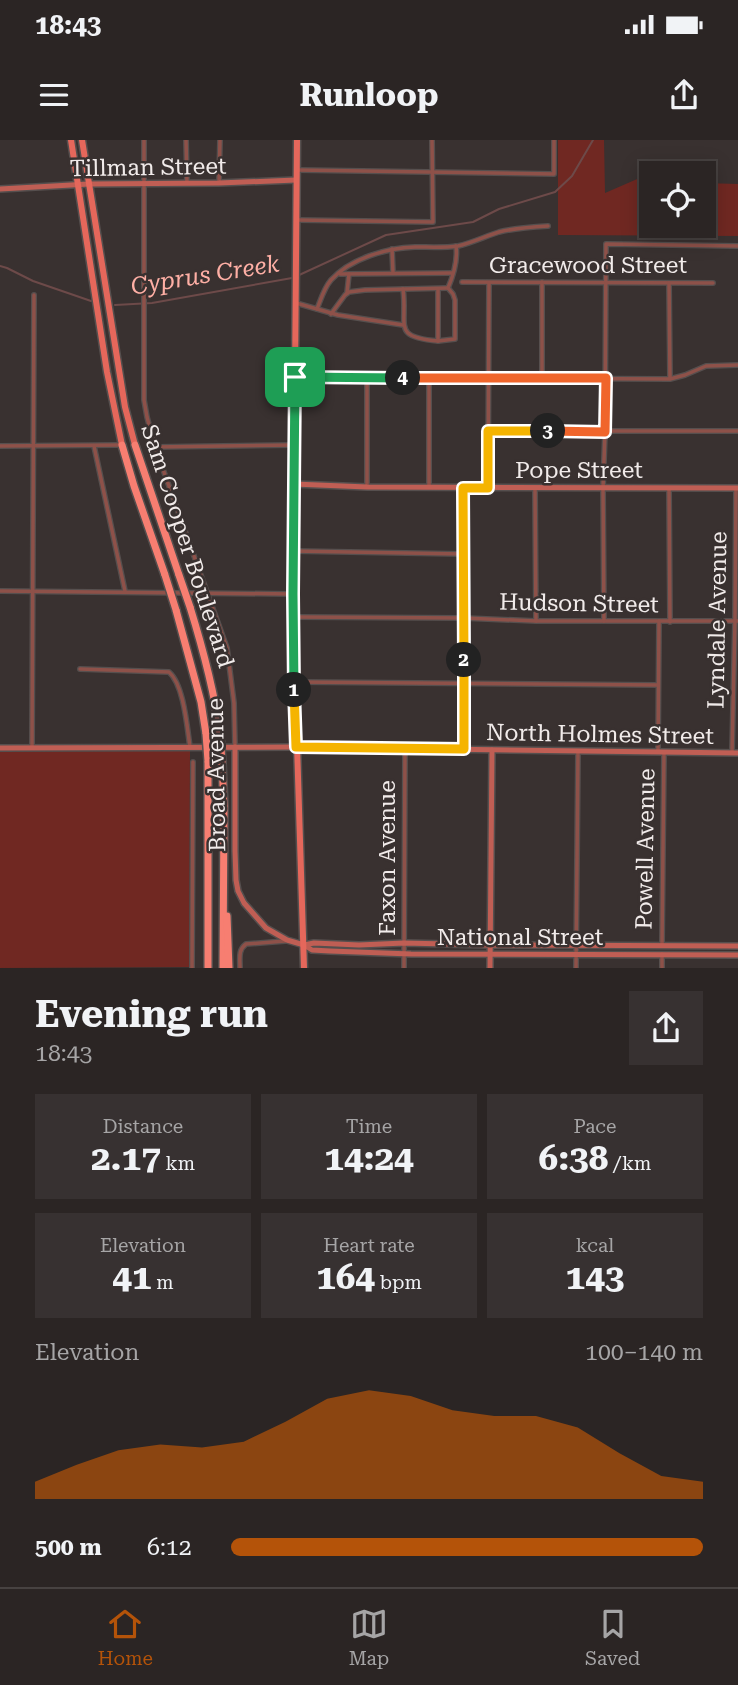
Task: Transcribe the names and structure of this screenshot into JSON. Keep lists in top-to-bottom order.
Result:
{
  "streets": {
    "highway": ["Sam Cooper Boulevard"],
    "main road": [
      "Tillman Street",
      "Pope Street",
      "North Holmes Street",
      "Broad Avenue",
      "National Street"
    ],
    "street": [
      "Gracewood Street",
      "Hudson Street",
      "Lyndale Avenue",
      "Powell Avenue",
      "Faxon Avenue"
    ]
  },
  "crossings": [
    ["Tillman Street", "Sam Cooper Boulevard"],
    ["Tillman Street", "Broad Avenue"],
    ["Pope Street", "Lyndale Avenue"],
    ["Hudson Street", "Lyndale Avenue"],
    ["Hudson Street", "Powell Avenue"],
    ["Lyndale Avenue", "North Holmes Street"],
    ["North Holmes Street", "Broad Avenue"],
    ["North Holmes Street", "Powell Avenue"],
    ["North Holmes Street", "Faxon Avenue"],
    ["Broad Avenue", "National Street"],
    ["Powell Avenue", "National Street"],
    ["Faxon Avenue", "National Street"]
  ],
  "water": ["Cyprus Creek"],
  "page": {
    "status": "18:43",
    "header": "Runloop",
    "pins": [
      "4",
      "3",
      "2",
      "1"
    ],
    "heading": ["Evening run", "18:43"],
    "stats": [
      ["Distance", "2.17 km"],
      ["Time", "14:24"],
      ["Pace", "6:38 /km"],
      ["Elevation", "41 m"],
      ["Heart rate", "164 bpm"],
      ["kcal", "143"]
    ],
    "chart": ["Elevation", "100–140 m"],
    "list": [
      {
        "name": "500 m",
        "note": "6:12"
      }
    ],
    "tabs": ["Home", "Map", "Saved"]
  }
}
